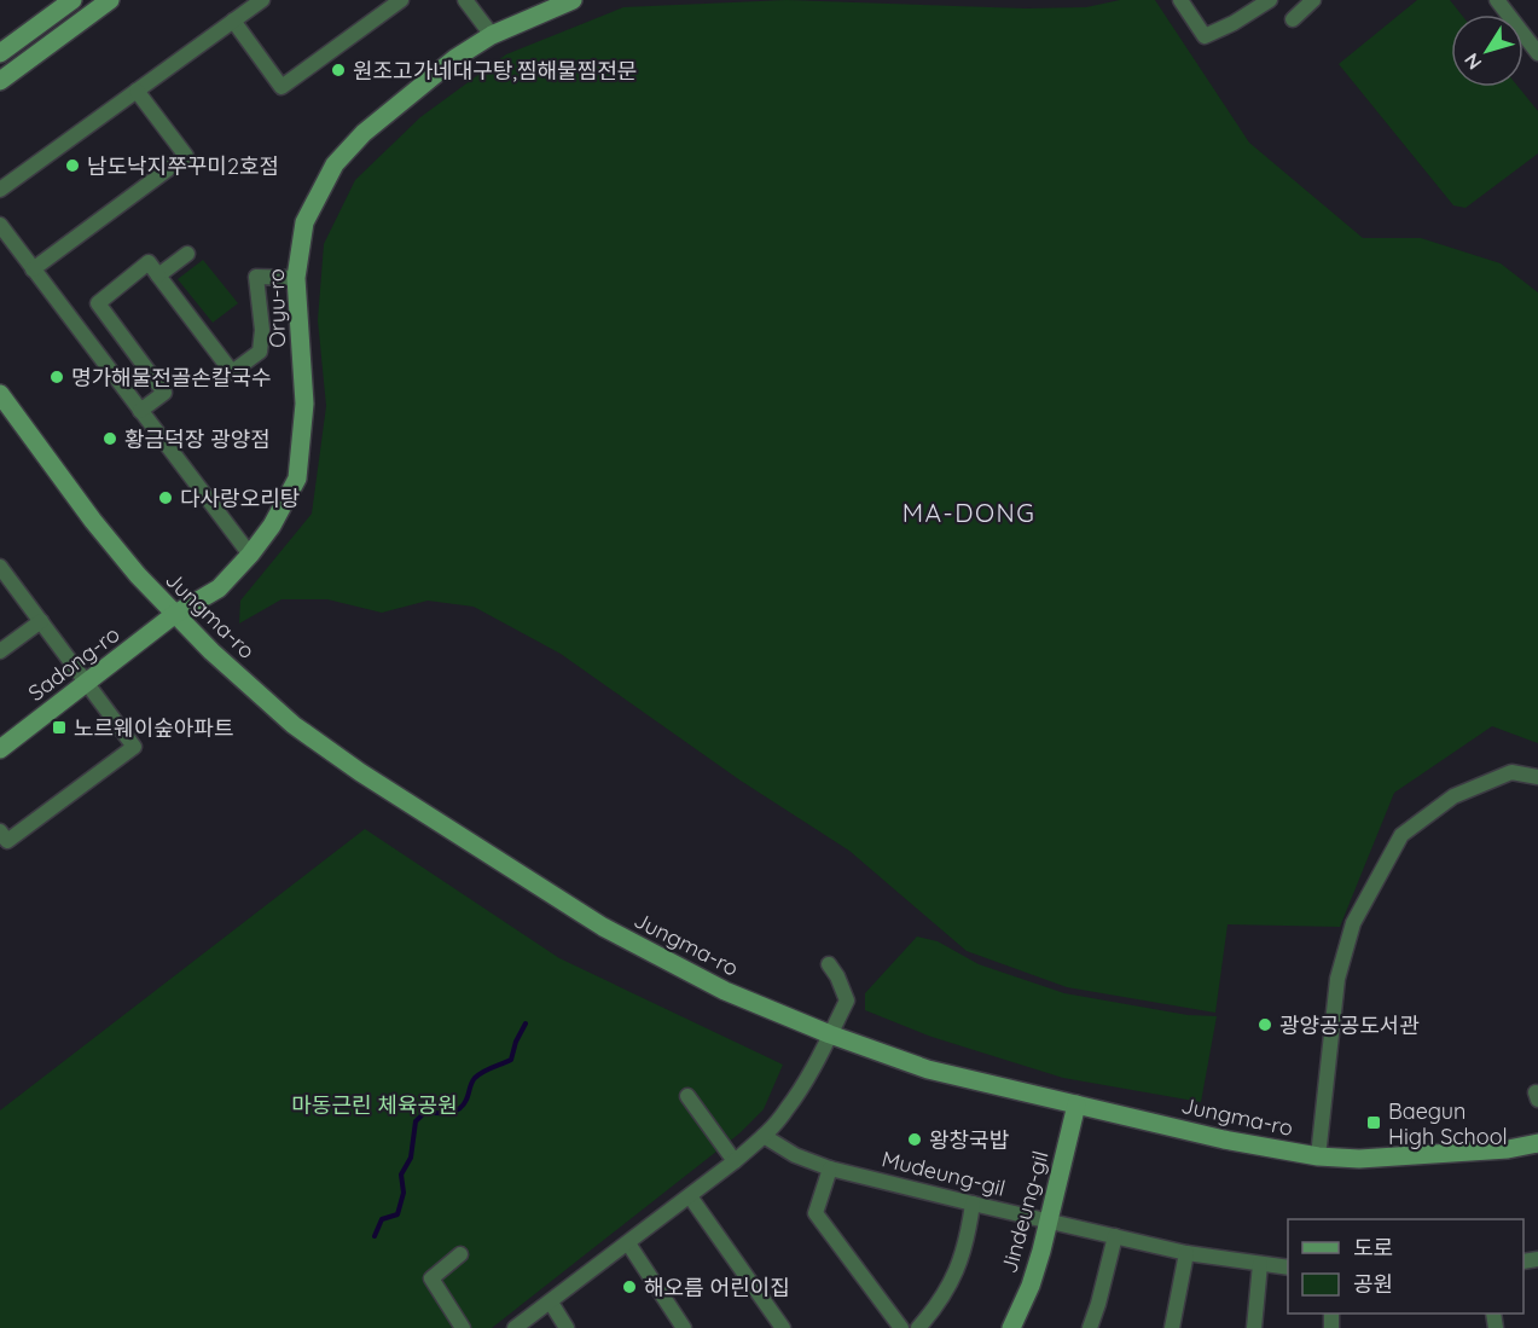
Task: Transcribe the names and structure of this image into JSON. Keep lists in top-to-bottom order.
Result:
{
  "streets": {
    "main road": [
      "Oryu-ro",
      "Jungma-ro",
      "Sadong-ro",
      "Jindeung-gil"
    ],
    "street": ["Mudeung-gil"]
  },
  "crossings": [
    ["Oryu-ro", "Jungma-ro"],
    ["Oryu-ro", "Sadong-ro"],
    ["Jungma-ro", "Sadong-ro"],
    ["Jungma-ro", "Jindeung-gil"],
    ["Mudeung-gil", "Jindeung-gil"]
  ],
  "districts": ["MA-DONG"],
  "parks": ["마동근린 체육공원"],
  "places": {
    "other": [
      "원조고가네대구탕,찜해물찜전문",
      "남도낙지쭈꾸미2호점",
      "명가해물전골손칼국수",
      "황금덕장 광양점",
      "다사랑오리탕",
      "광양공공도서관",
      "왕창국밥",
      "해오름 어린이집"
    ],
    "transit": ["노르웨이숲아파트", "Baegun High School"]
  },
  "legend": ["도로", "공원"],
  "north": "bottom left"
}
